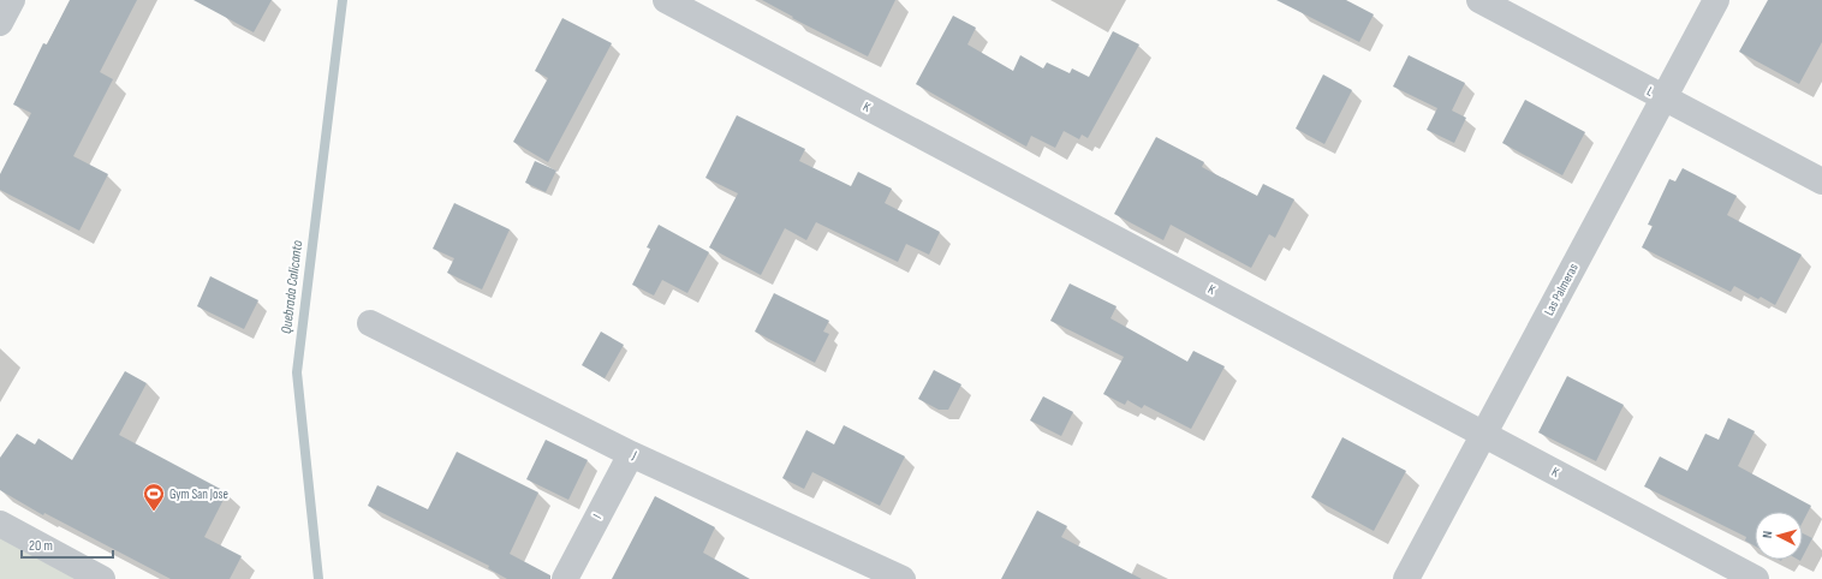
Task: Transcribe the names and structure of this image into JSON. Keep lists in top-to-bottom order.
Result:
{
  "streets": {
    "street": [
      "L",
      "K",
      "Las Palmeras",
      "J",
      "I"
    ]
  },
  "crossings": [
    ["L", "Las Palmeras"],
    ["K", "Las Palmeras"],
    ["J", "I"]
  ],
  "water": ["Quebrada Calicanto"],
  "places": {
    "sports": ["Gym San Jose"]
  },
  "scale_bar": "20 m",
  "north": "left"
}
